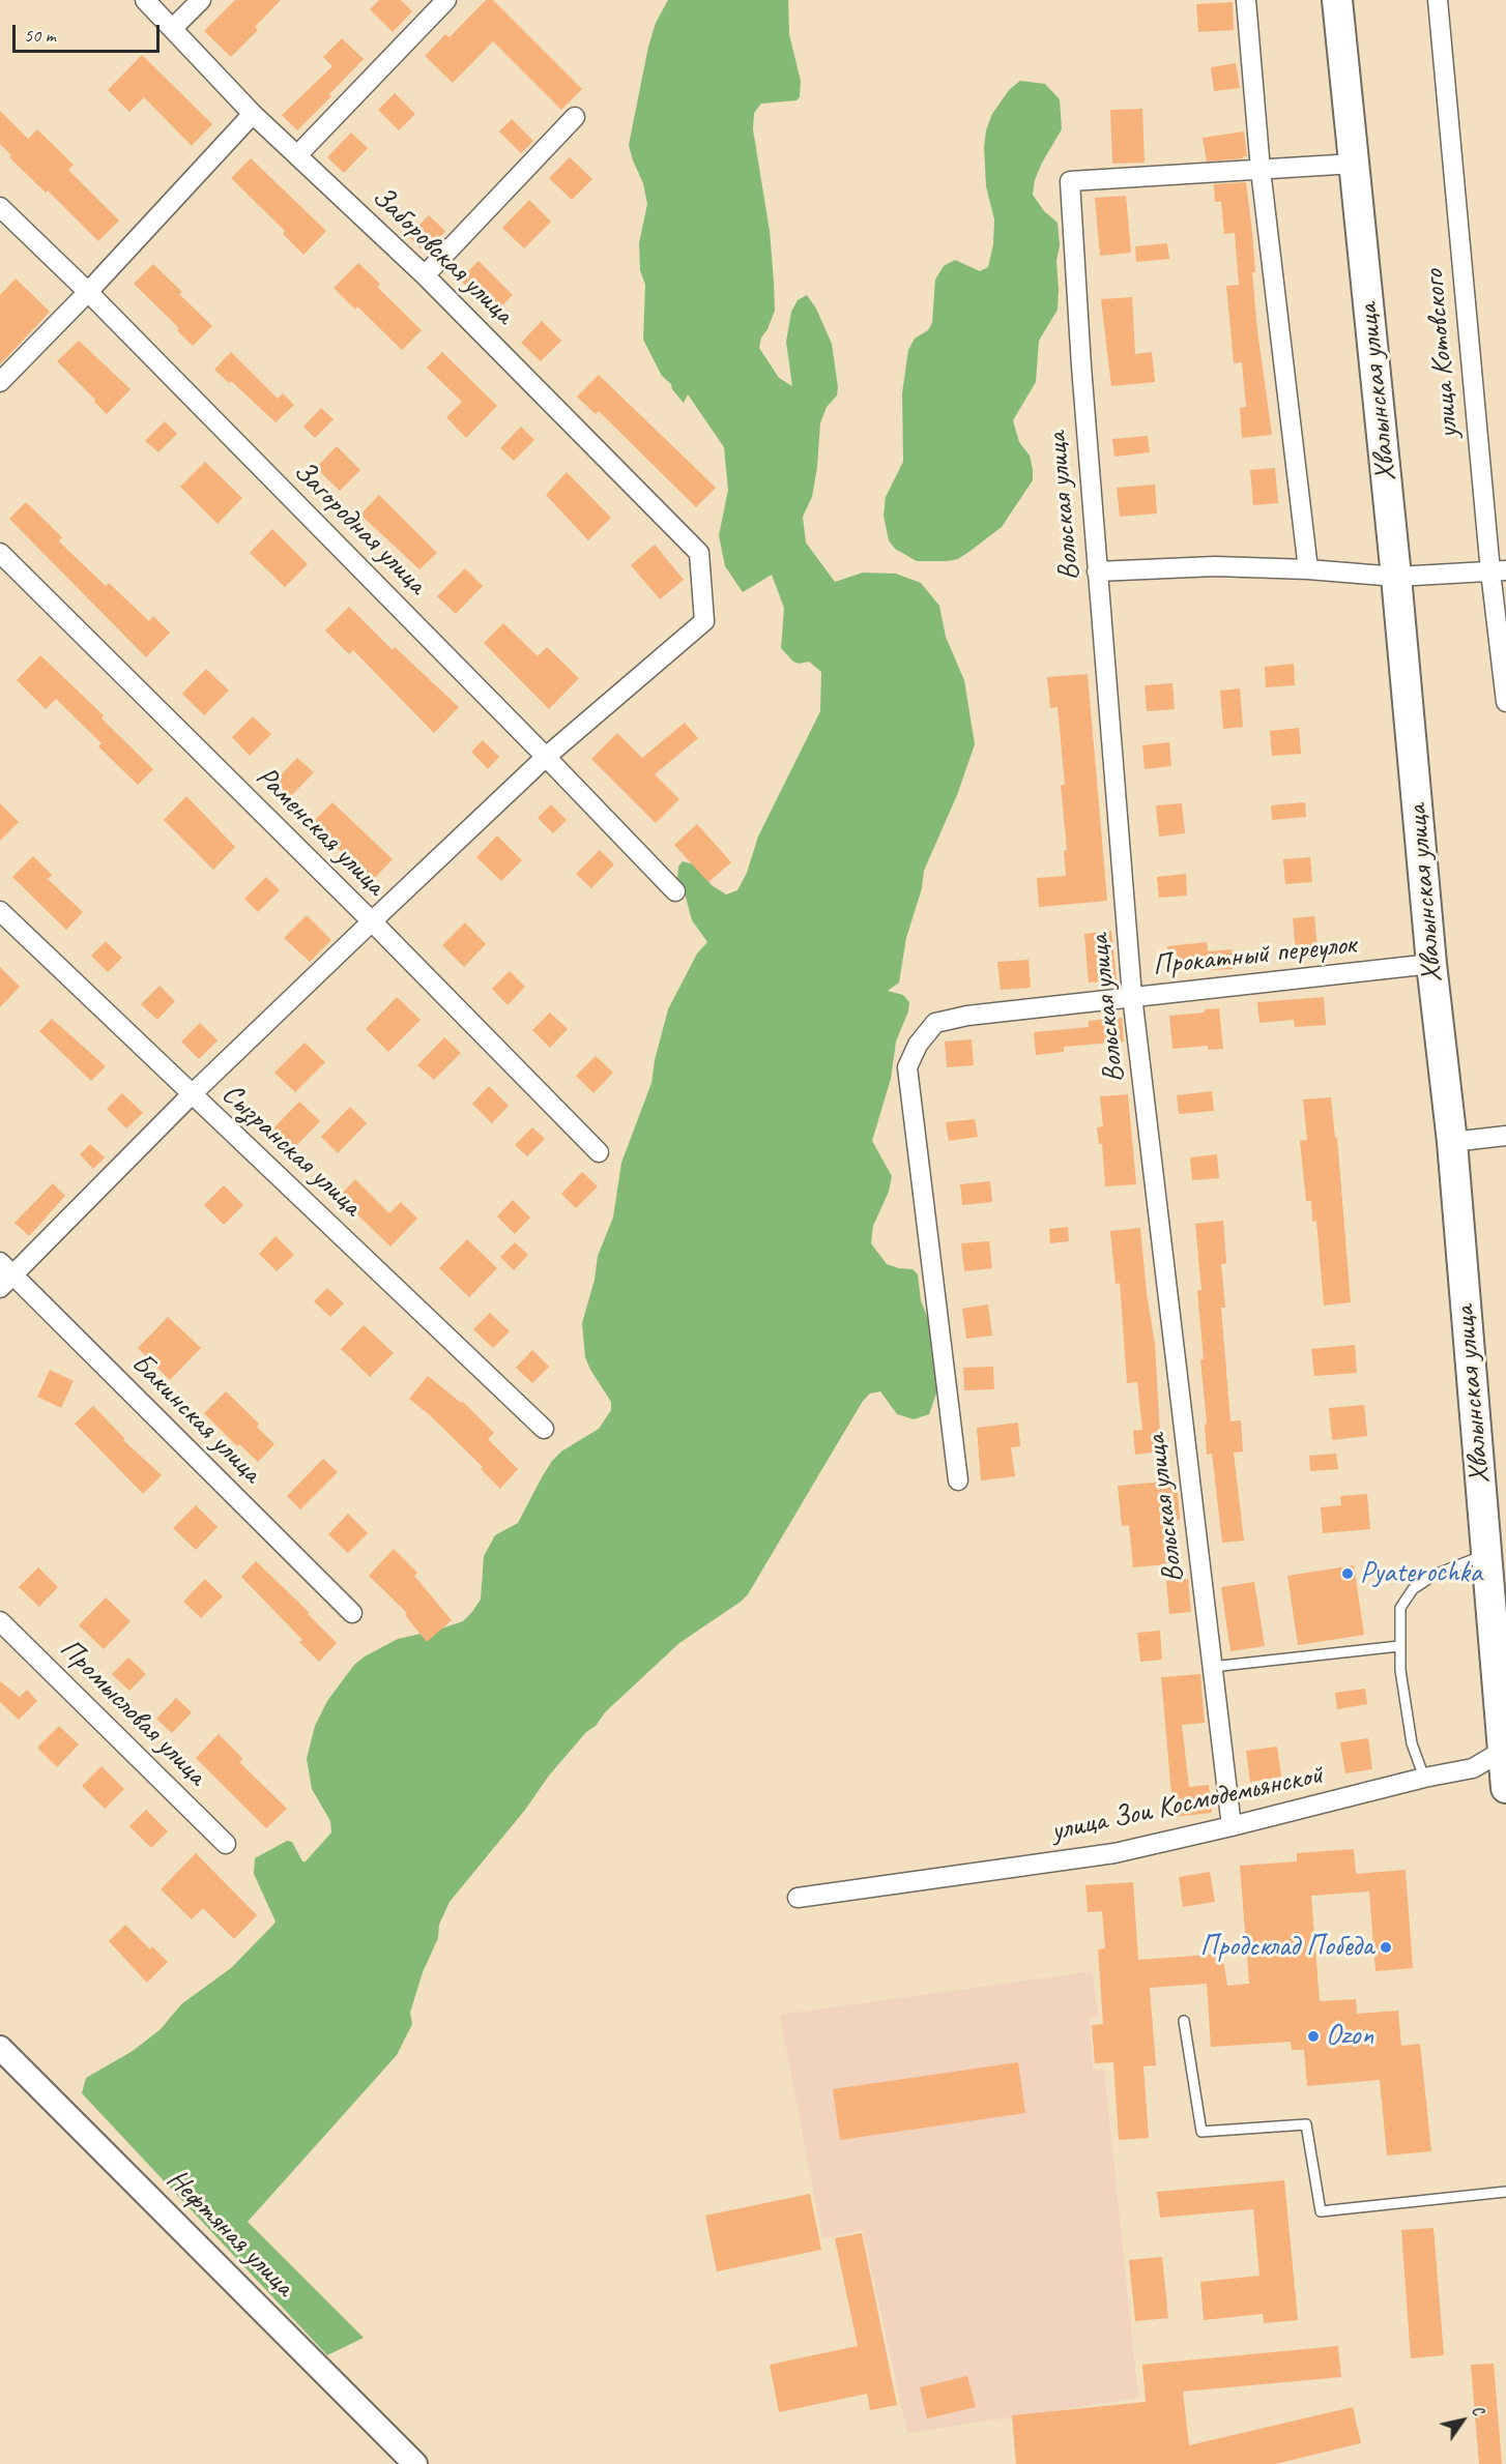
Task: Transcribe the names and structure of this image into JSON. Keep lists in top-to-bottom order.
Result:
{
  "streets": {
    "main road": ["Хвалынская улица"],
    "street": [
      "Заборовская улица",
      "улица Котовского",
      "Вольская улица",
      "Загородная улица",
      "Раменская улица",
      "Прокатный переулок",
      "Сызранская улица",
      "Бакинская улица",
      "Промысловая улица",
      "улица Зои Космодемьянской",
      "Нефтяная улица"
    ]
  },
  "crossings": [
    ["Заборовская улица", "Загородная улица"],
    ["Хвалынская улица", "Прокатный переулок"],
    ["Хвалынская улица", "улица Зои Космодемьянской"],
    ["Вольская улица", "Прокатный переулок"],
    ["Вольская улица", "улица Зои Космодемьянской"]
  ],
  "places": ["Pyaterochka", "Продсклад Победа", "Ozon"],
  "scale_bar": "50 m",
  "north": "top right"
}
